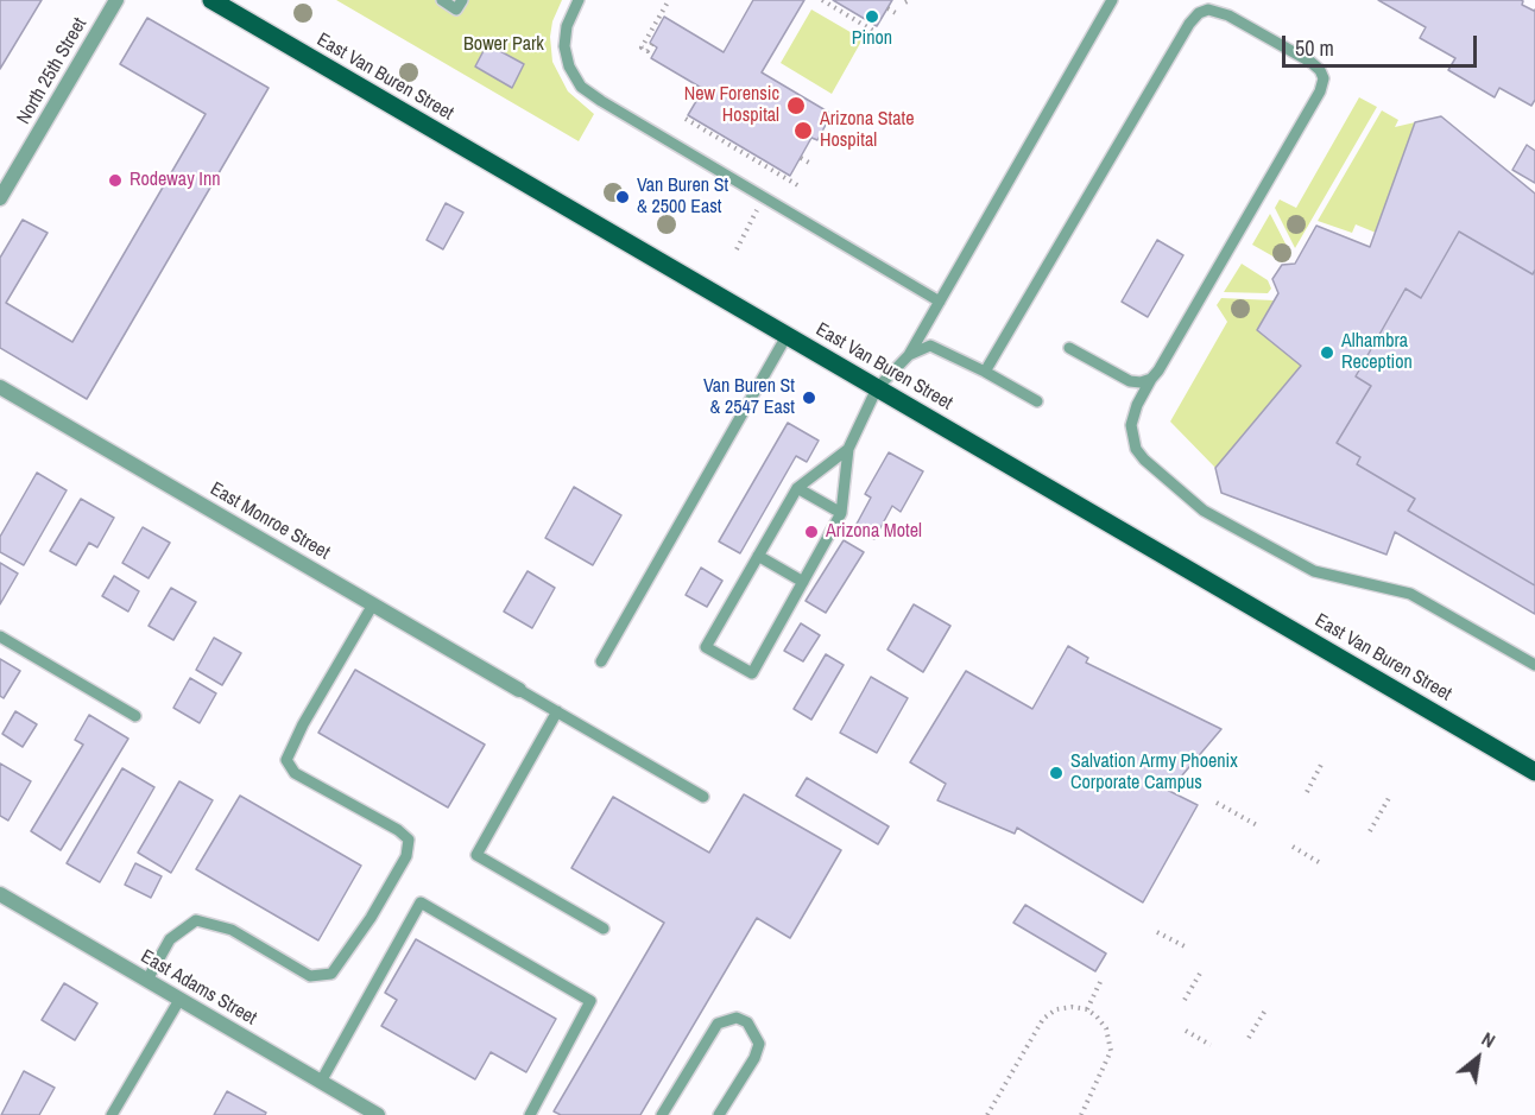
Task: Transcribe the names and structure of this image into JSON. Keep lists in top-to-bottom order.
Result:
{
  "streets": {
    "main road": ["East Van Buren Street"],
    "street": ["North 25th Street", "East Monroe Street", "East Adams Street"]
  },
  "parks": ["Bower Park"],
  "places": [
    "Pinon",
    "New Forensic Hospital",
    "Arizona State Hospital",
    "Rodeway Inn",
    "Van Buren St & 2500 East",
    "Alhambra Reception",
    "Van Buren St & 2547 East",
    "Arizona Motel",
    "Salvation Army Phoenix Corporate Campus"
  ],
  "scale_bar": "50 m",
  "north": "top right"
}
